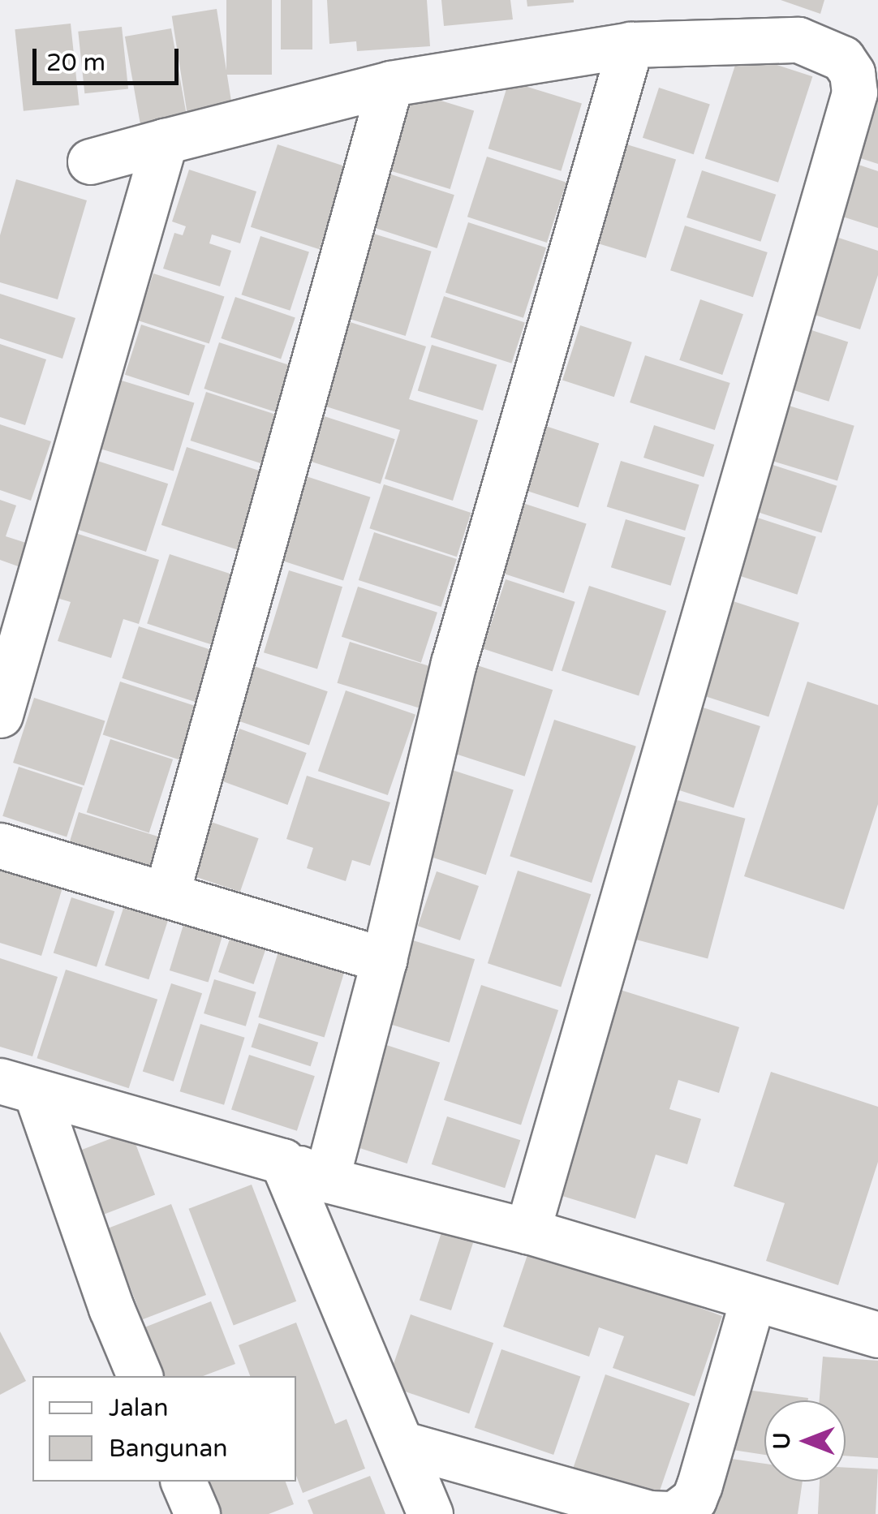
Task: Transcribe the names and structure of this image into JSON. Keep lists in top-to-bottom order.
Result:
{
  "legend": ["Jalan", "Bangunan"],
  "scale_bar": "20 m",
  "north": "left"
}
